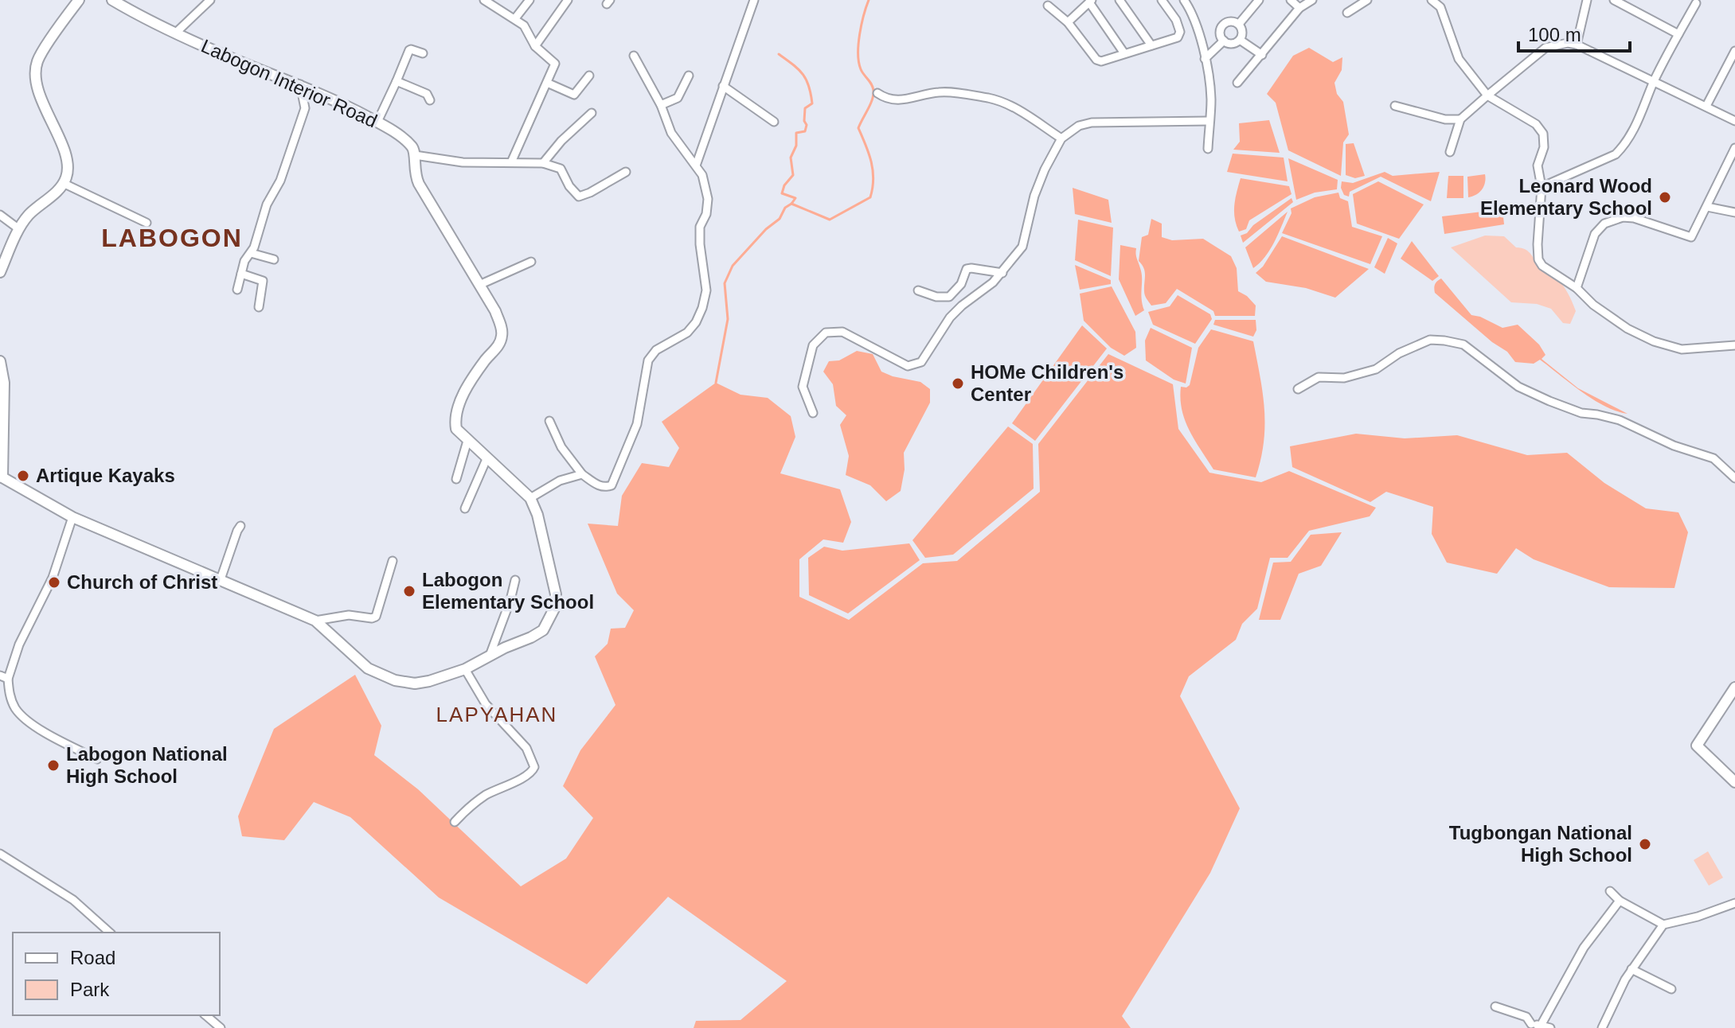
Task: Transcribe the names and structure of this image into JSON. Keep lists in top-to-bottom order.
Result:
{
  "streets": {
    "street": ["Labogon Interior Road"]
  },
  "districts": ["LABOGON", "LAPYAHAN"],
  "places": [
    "Leonard Wood Elementary School",
    "HOMe Children's Center",
    "Artique Kayaks",
    "Church of Christ",
    "Labogon Elementary School",
    "Labogon National High School",
    "Tugbongan National High School"
  ],
  "legend": ["Road", "Park"],
  "scale_bar": "100 m"
}
